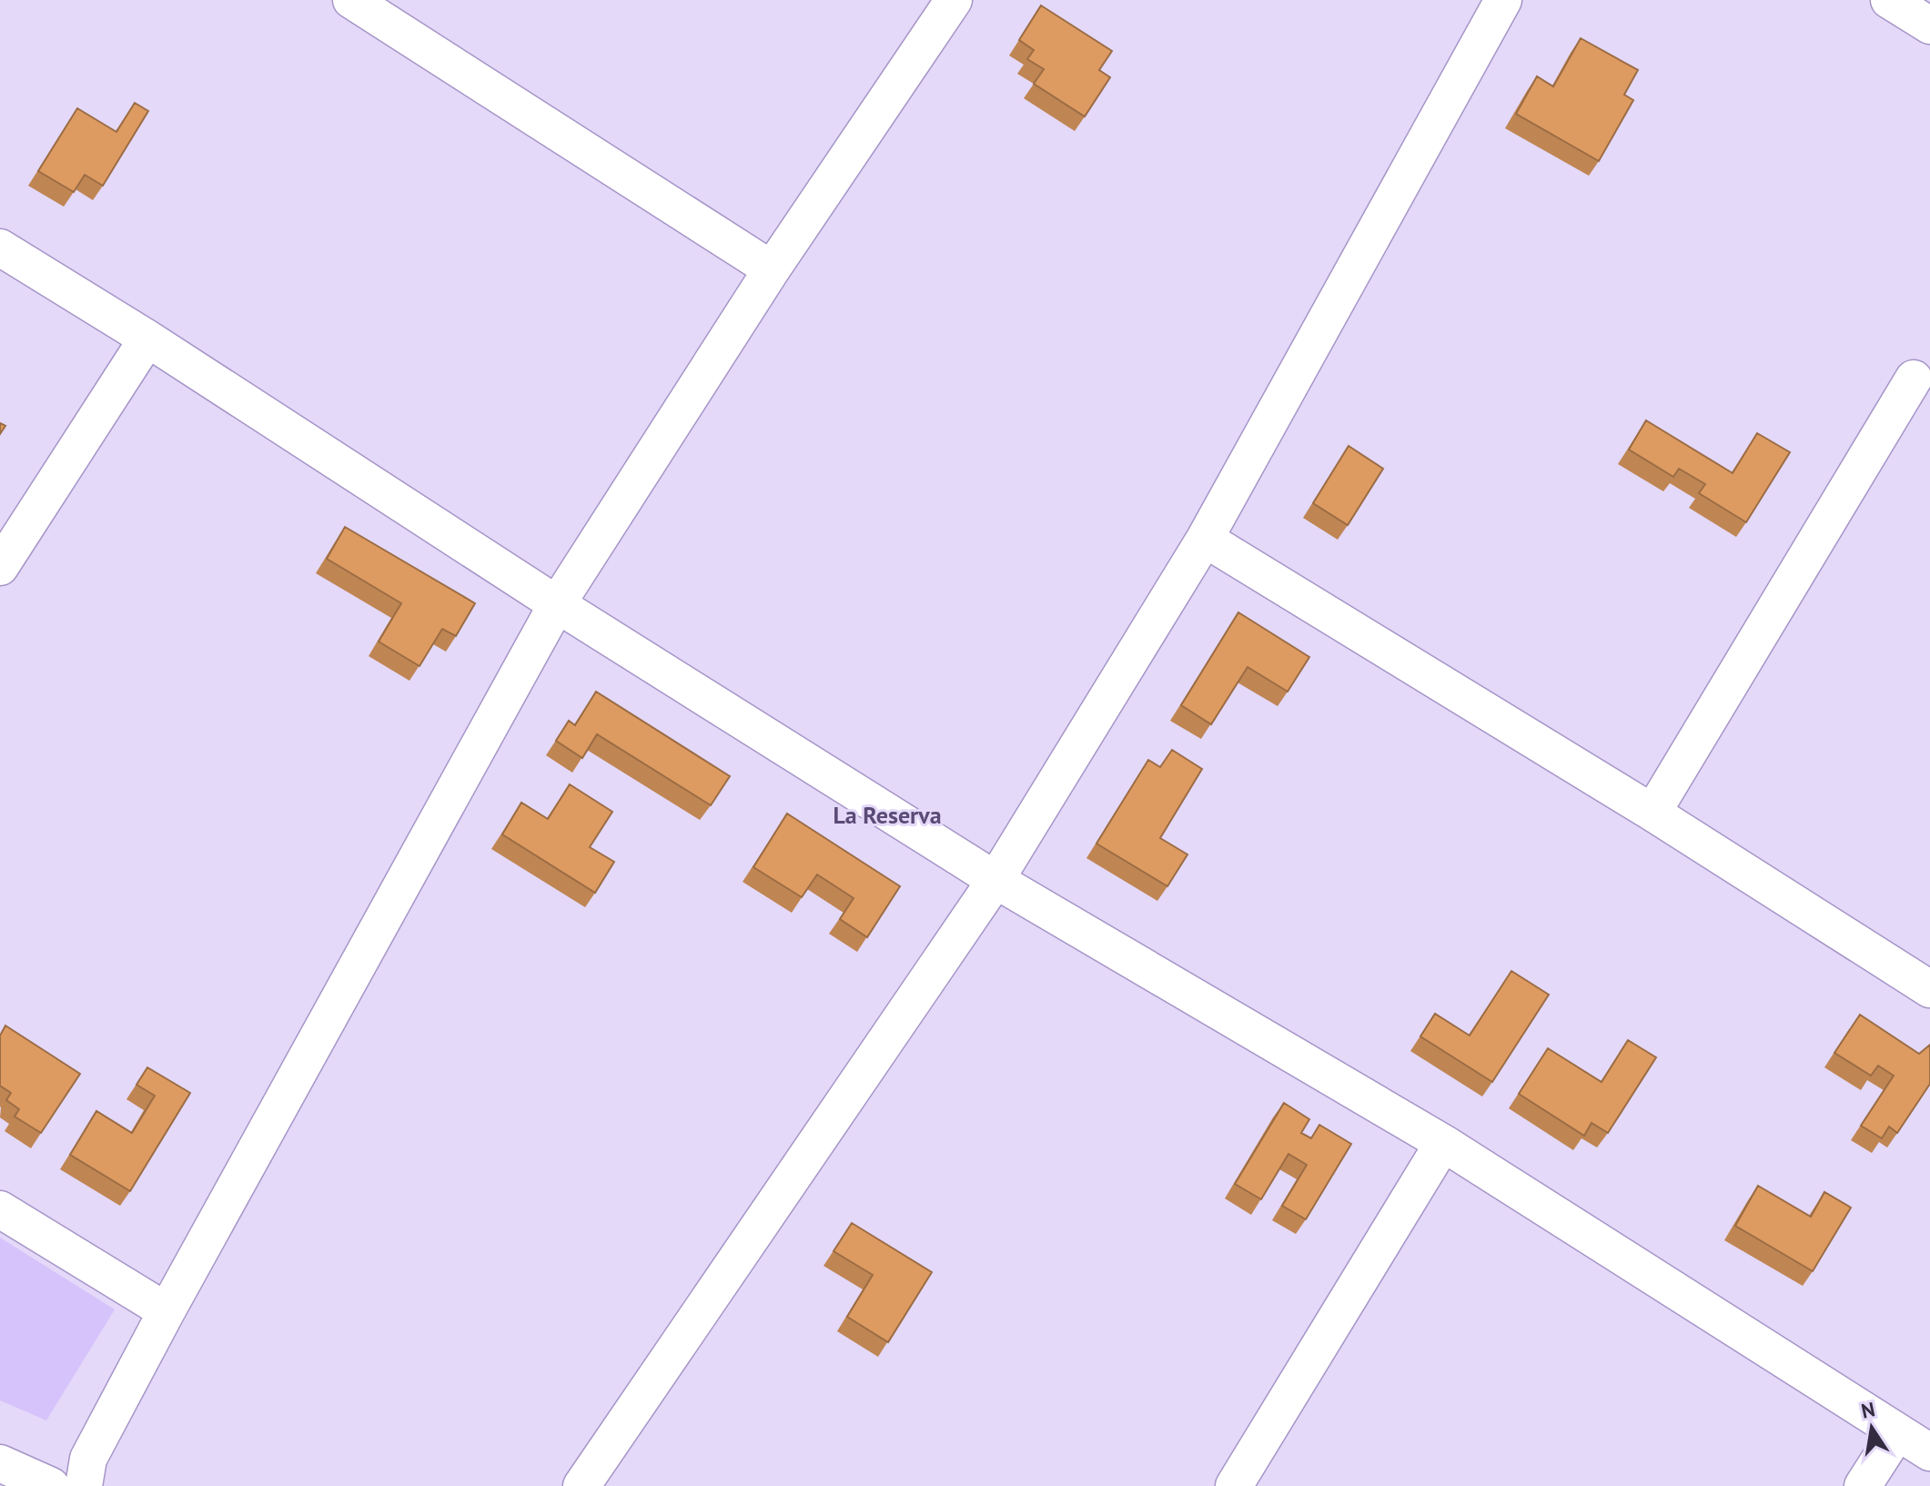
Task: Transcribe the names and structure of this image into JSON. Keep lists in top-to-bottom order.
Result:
{
  "districts": ["La Reserva"],
  "north": "top"
}
